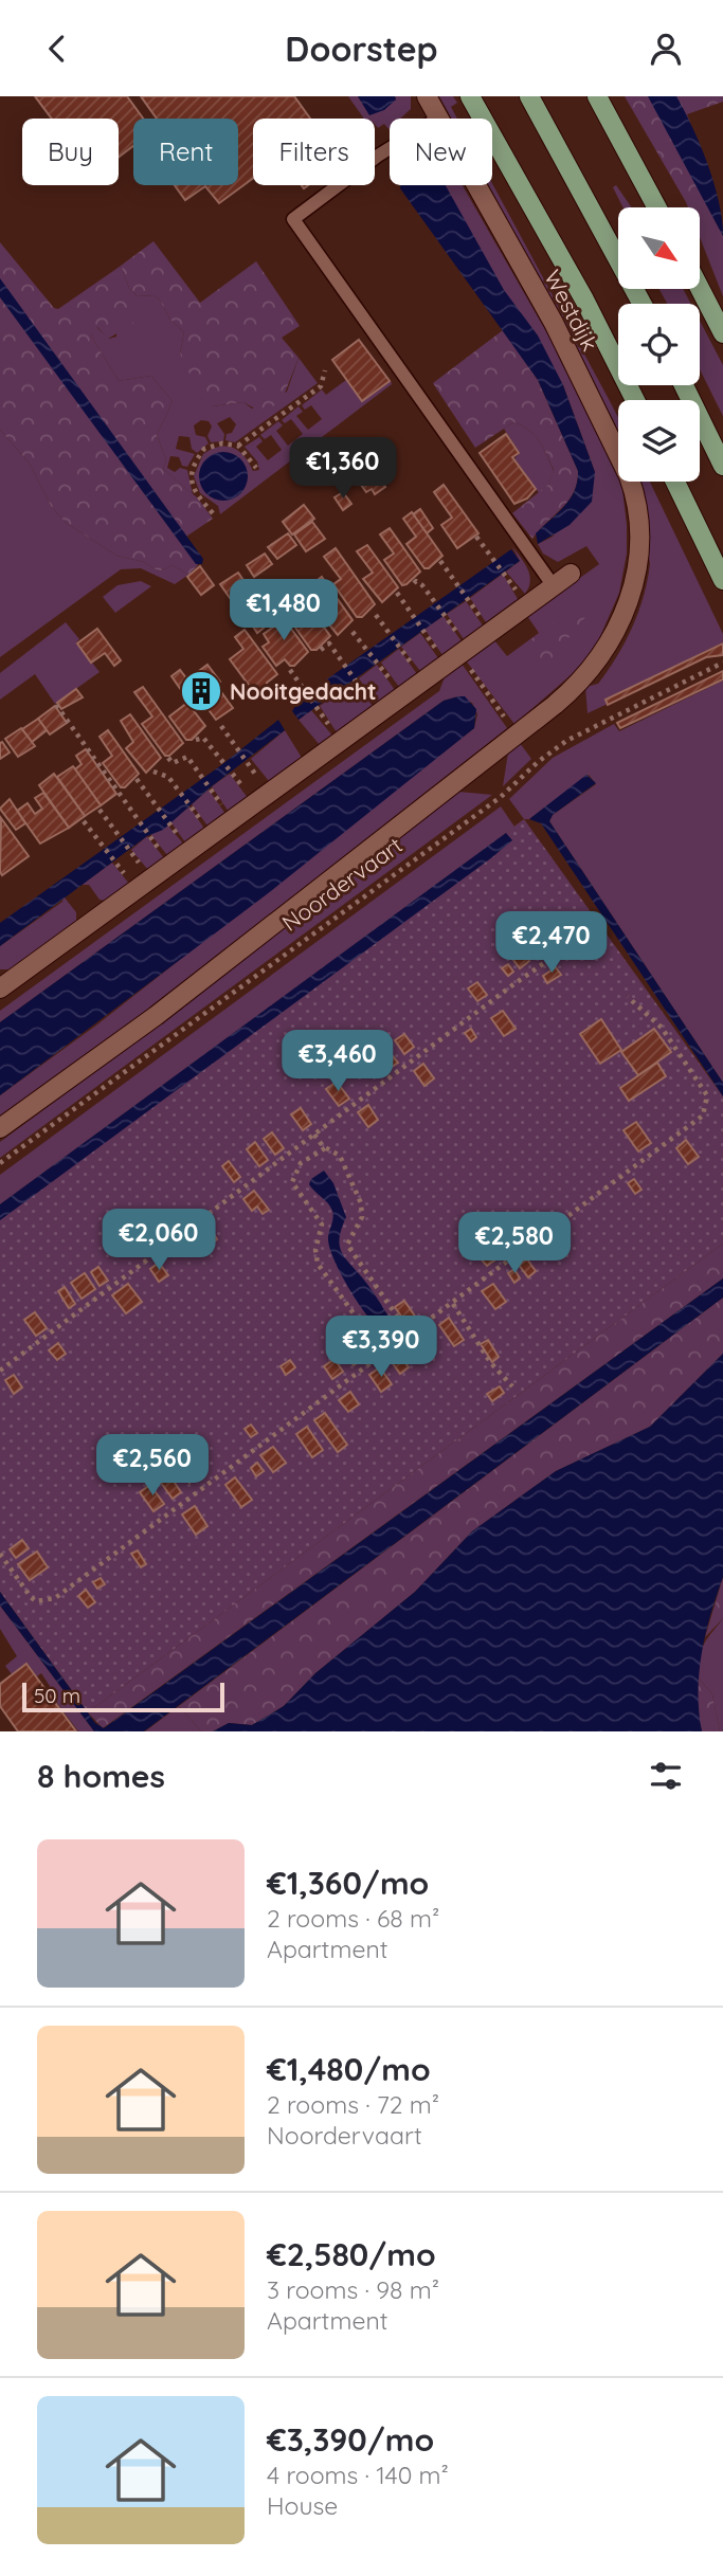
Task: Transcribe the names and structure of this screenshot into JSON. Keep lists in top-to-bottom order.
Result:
{
  "streets": {
    "main road": ["Westdijk"],
    "street": ["Noordervaart"]
  },
  "crossings": [
    ["Westdijk", "Noordervaart"]
  ],
  "places": {
    "building": ["Nooitgedacht"]
  },
  "scale_bar": "50 m",
  "north": "bottom right",
  "page": {
    "header": "Doorstep",
    "chip": [
      "Buy",
      "Rent",
      "Filters",
      "New"
    ],
    "price": [
      "€1,360",
      "€1,480",
      "€2,470",
      "€3,460",
      "€2,060",
      "€2,580",
      "€3,390",
      "€2,560"
    ],
    "scale": "50 m",
    "heading": "8 homes",
    "list": [
      {
        "name": "€1,360/mo",
        "note": "2 rooms · 68 m² · Apartment"
      },
      {
        "name": "€1,480/mo",
        "note": "2 rooms · 72 m² · Noordervaart"
      },
      {
        "name": "€2,580/mo",
        "note": "3 rooms · 98 m² · Apartment"
      },
      {
        "name": "€3,390/mo",
        "note": "4 rooms · 140 m² · House"
      }
    ]
  }
}
